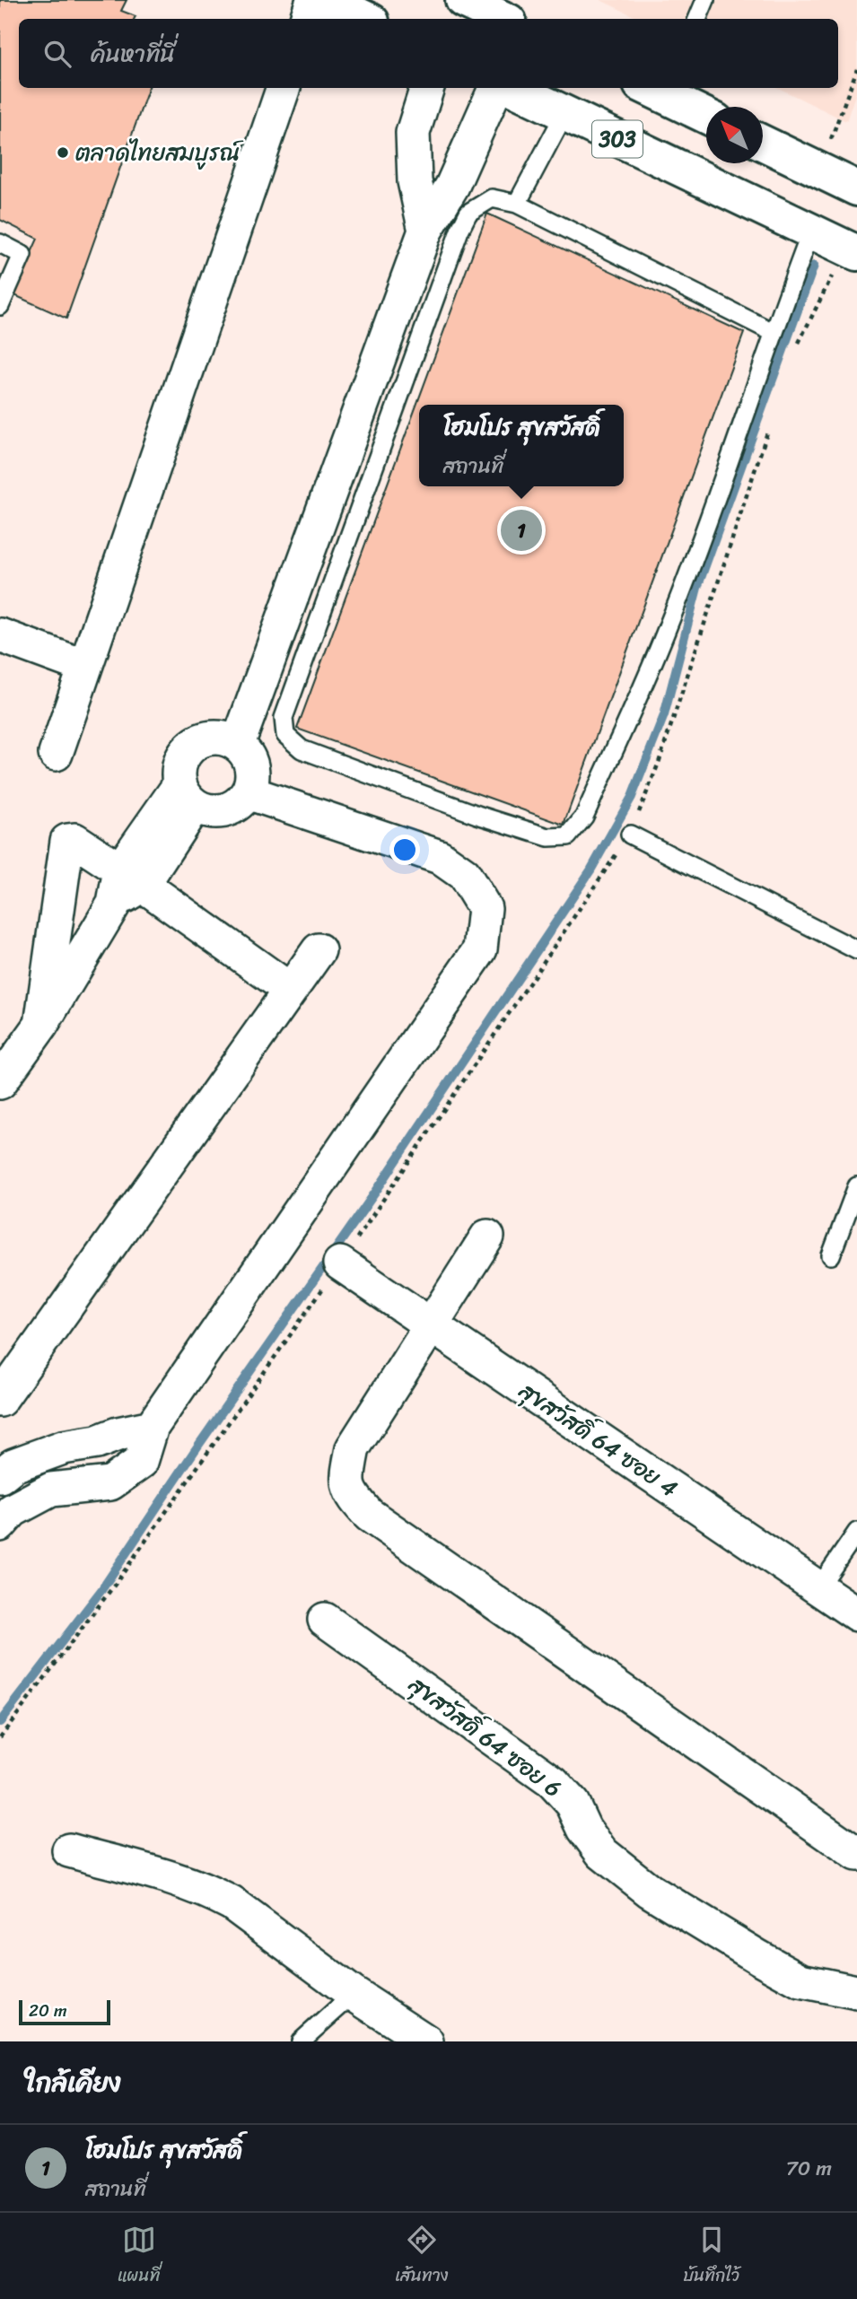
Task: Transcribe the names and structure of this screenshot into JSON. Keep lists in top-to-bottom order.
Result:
{
  "streets": {
    "main road": ["303"],
    "street": ["สุขสวัสดิ์ 64 ซอย 4", "สุขสวัสดิ์ 64 ซอย 6"]
  },
  "places": ["ตลาดไทยสมบูรณ์"],
  "scale_bar": "20 m",
  "north": "top left",
  "page": {
    "search": "ค้นหาที่นี่",
    "popup": ["โฮมโปร สุขสวัสดิ์", "สถานที่"],
    "pins": "1",
    "scale": "20 m",
    "heading": "ใกล้เคียง",
    "list": [
      {
        "mark": "1",
        "name": "โฮมโปร สุขสวัสดิ์",
        "note": "สถานที่",
        "value": "70 m"
      }
    ],
    "nav": ["แผนที่", "เส้นทาง", "บันทึกไว้"]
  }
}
